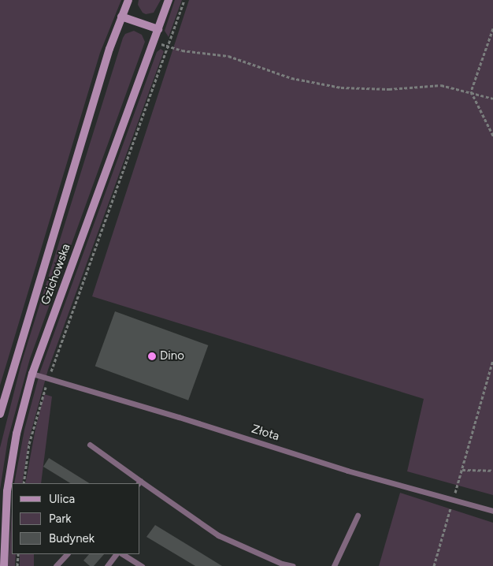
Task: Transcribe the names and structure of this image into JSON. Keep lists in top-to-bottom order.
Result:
{
  "streets": {
    "street": ["Gzichowska"],
    "lane": ["Złota"]
  },
  "crossings": [
    ["Gzichowska", "Złota"]
  ],
  "places": ["Dino"],
  "legend": ["Ulica", "Park", "Budynek"]
}
